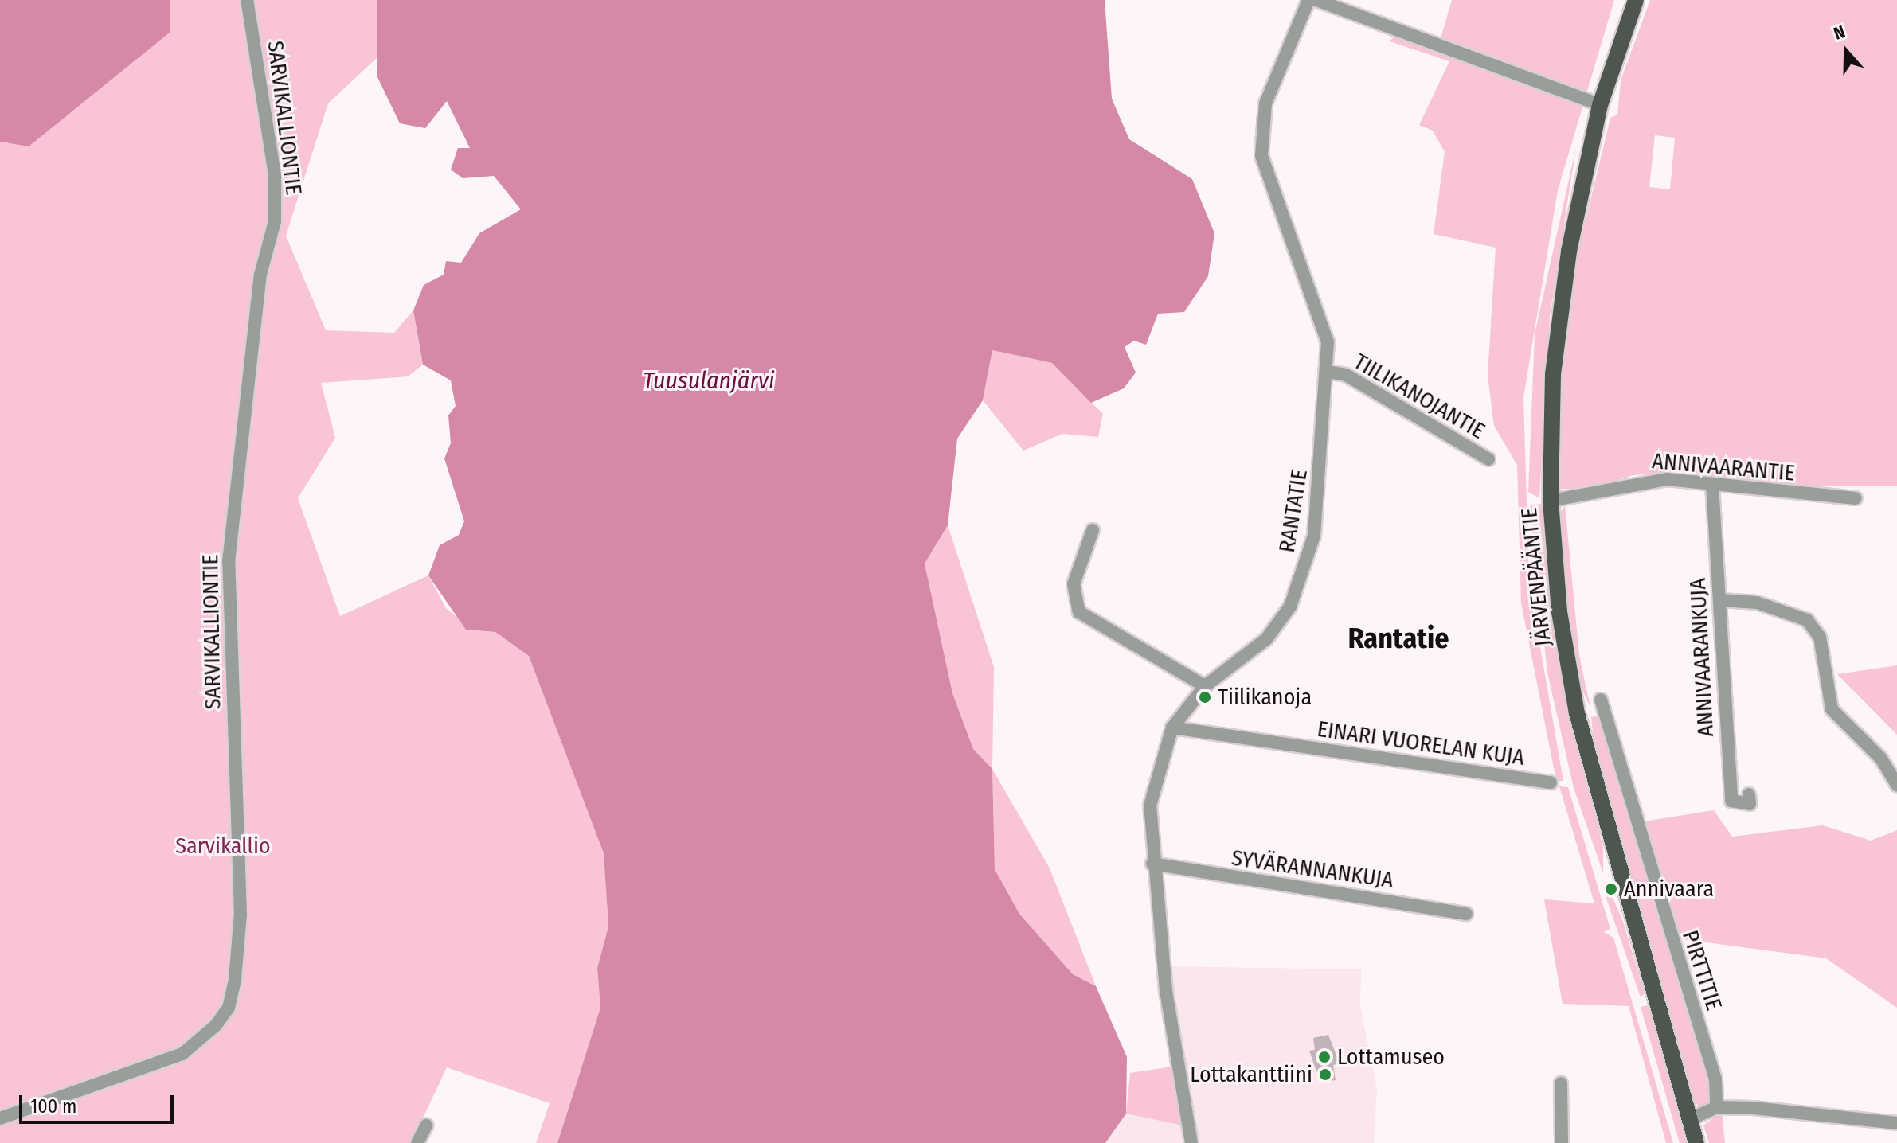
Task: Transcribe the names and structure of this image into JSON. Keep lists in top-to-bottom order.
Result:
{
  "streets": {
    "main road": ["JÄRVENPÄÄNTIE"],
    "street": [
      "SARVIKALLIONTIE",
      "TIILIKANOJANTIE",
      "ANNIVAARANTIE",
      "RANTATIE",
      "ANNIVAARANKUJA",
      "EINARI VUORELAN KUJA",
      "SYVÄRANNANKUJA",
      "PIRTTITIE"
    ]
  },
  "crossings": [
    ["TIILIKANOJANTIE", "RANTATIE"],
    ["ANNIVAARANTIE", "JÄRVENPÄÄNTIE"],
    ["ANNIVAARANTIE", "ANNIVAARANKUJA"],
    ["RANTATIE", "EINARI VUORELAN KUJA"],
    ["RANTATIE", "SYVÄRANNANKUJA"]
  ],
  "districts": ["Rantatie"],
  "water": ["Tuusulanjärvi"],
  "parks": ["Sarvikallio"],
  "places": [
    "Tiilikanoja",
    "Annivaara",
    "Lottamuseo",
    "Lottakanttiini"
  ],
  "scale_bar": "100 m",
  "north": "top"
}
